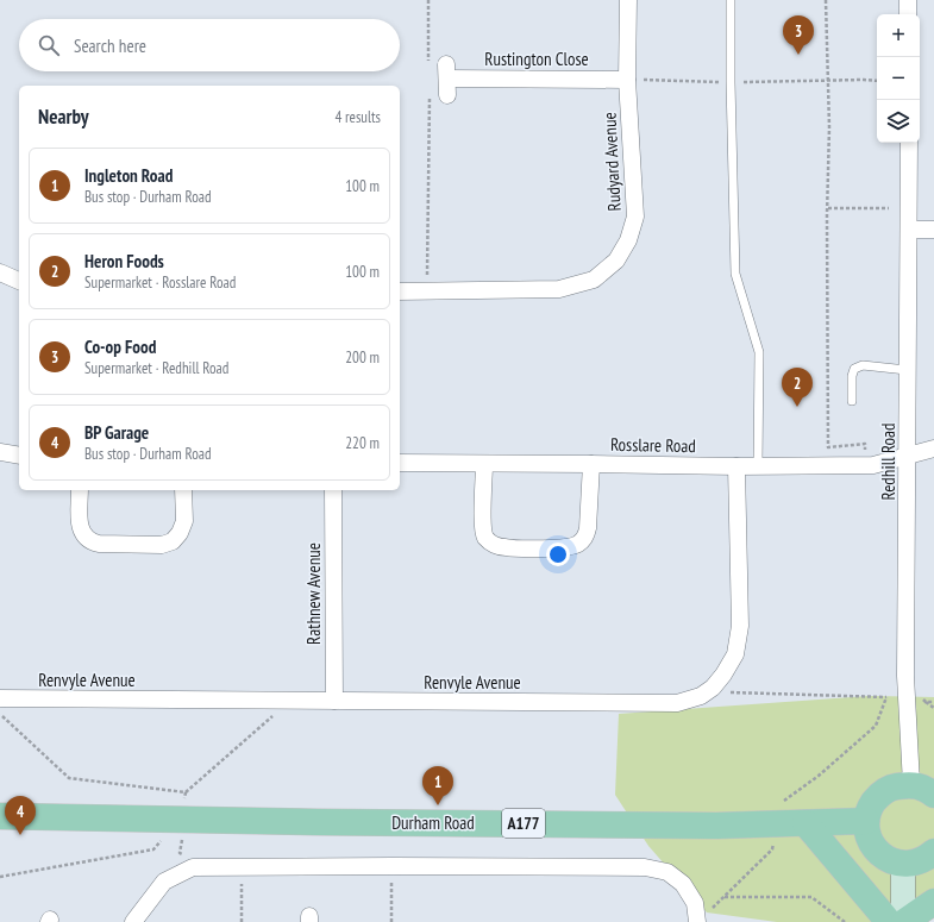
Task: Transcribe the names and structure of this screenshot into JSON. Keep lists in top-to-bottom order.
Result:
{
  "streets": {
    "main road": ["Durham Road", "A177"],
    "street": [
      "Rustington Close",
      "Rudyard Avenue",
      "Rosslare Road",
      "Redhill Road",
      "Rathnew Avenue",
      "Renvyle Avenue"
    ]
  },
  "crossings": [
    ["Rustington Close", "Rudyard Avenue"],
    ["Rosslare Road", "Redhill Road"],
    ["Rosslare Road", "Renvyle Avenue"],
    ["Rathnew Avenue", "Renvyle Avenue"]
  ],
  "page": {
    "map_buttons": ["+", "−"],
    "pins": [
      "3",
      "2",
      "1",
      "4"
    ],
    "search": "Search here",
    "heading": ["Nearby", "4 results"],
    "list": [
      {
        "mark": "1",
        "name": "Ingleton Road",
        "note": "Bus stop · Durham Road",
        "value": "100 m"
      },
      {
        "mark": "2",
        "name": "Heron Foods",
        "note": "Supermarket · Rosslare Road",
        "value": "100 m"
      },
      {
        "mark": "3",
        "name": "Co-op Food",
        "note": "Supermarket · Redhill Road",
        "value": "200 m"
      },
      {
        "mark": "4",
        "name": "BP Garage",
        "note": "Bus stop · Durham Road",
        "value": "220 m"
      }
    ]
  }
}
